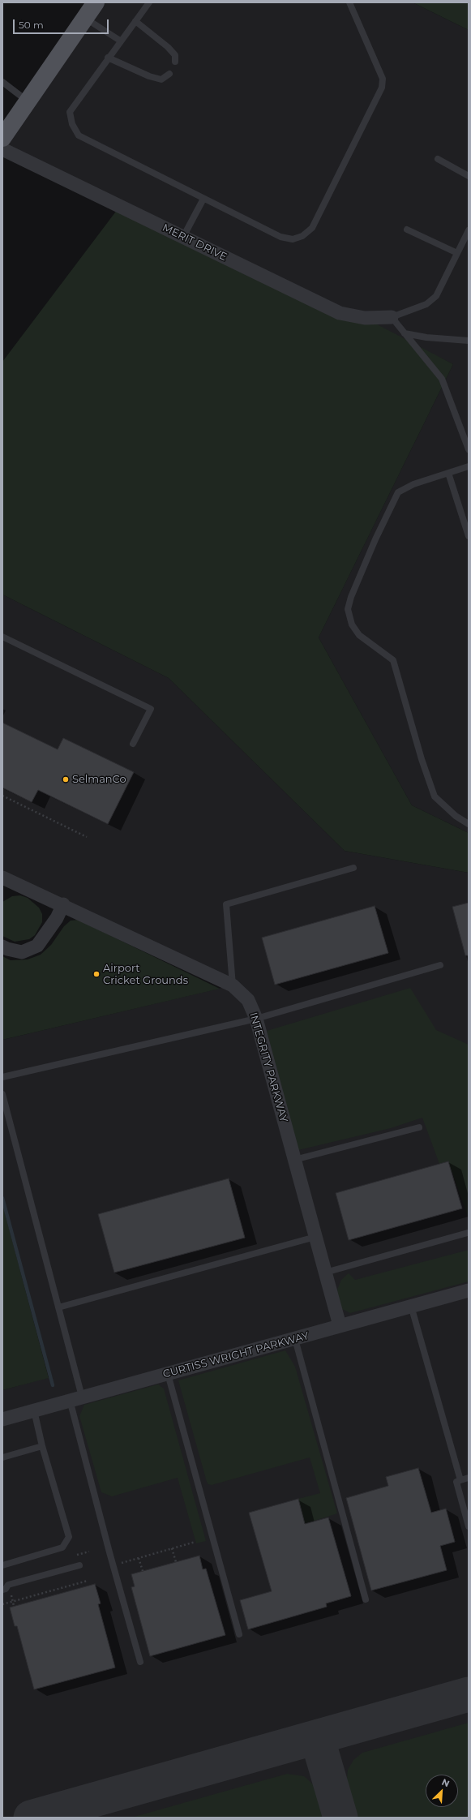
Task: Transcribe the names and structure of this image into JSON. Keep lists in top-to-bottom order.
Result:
{
  "streets": {
    "street": ["MERIT DRIVE", "INTEGRITY PARKWAY", "CURTISS WRIGHT PARKWAY"]
  },
  "crossings": [
    ["INTEGRITY PARKWAY", "CURTISS WRIGHT PARKWAY"]
  ],
  "places": ["SelmanCo", "Airport Cricket Grounds"],
  "scale_bar": "50 m",
  "north": "top right"
}
